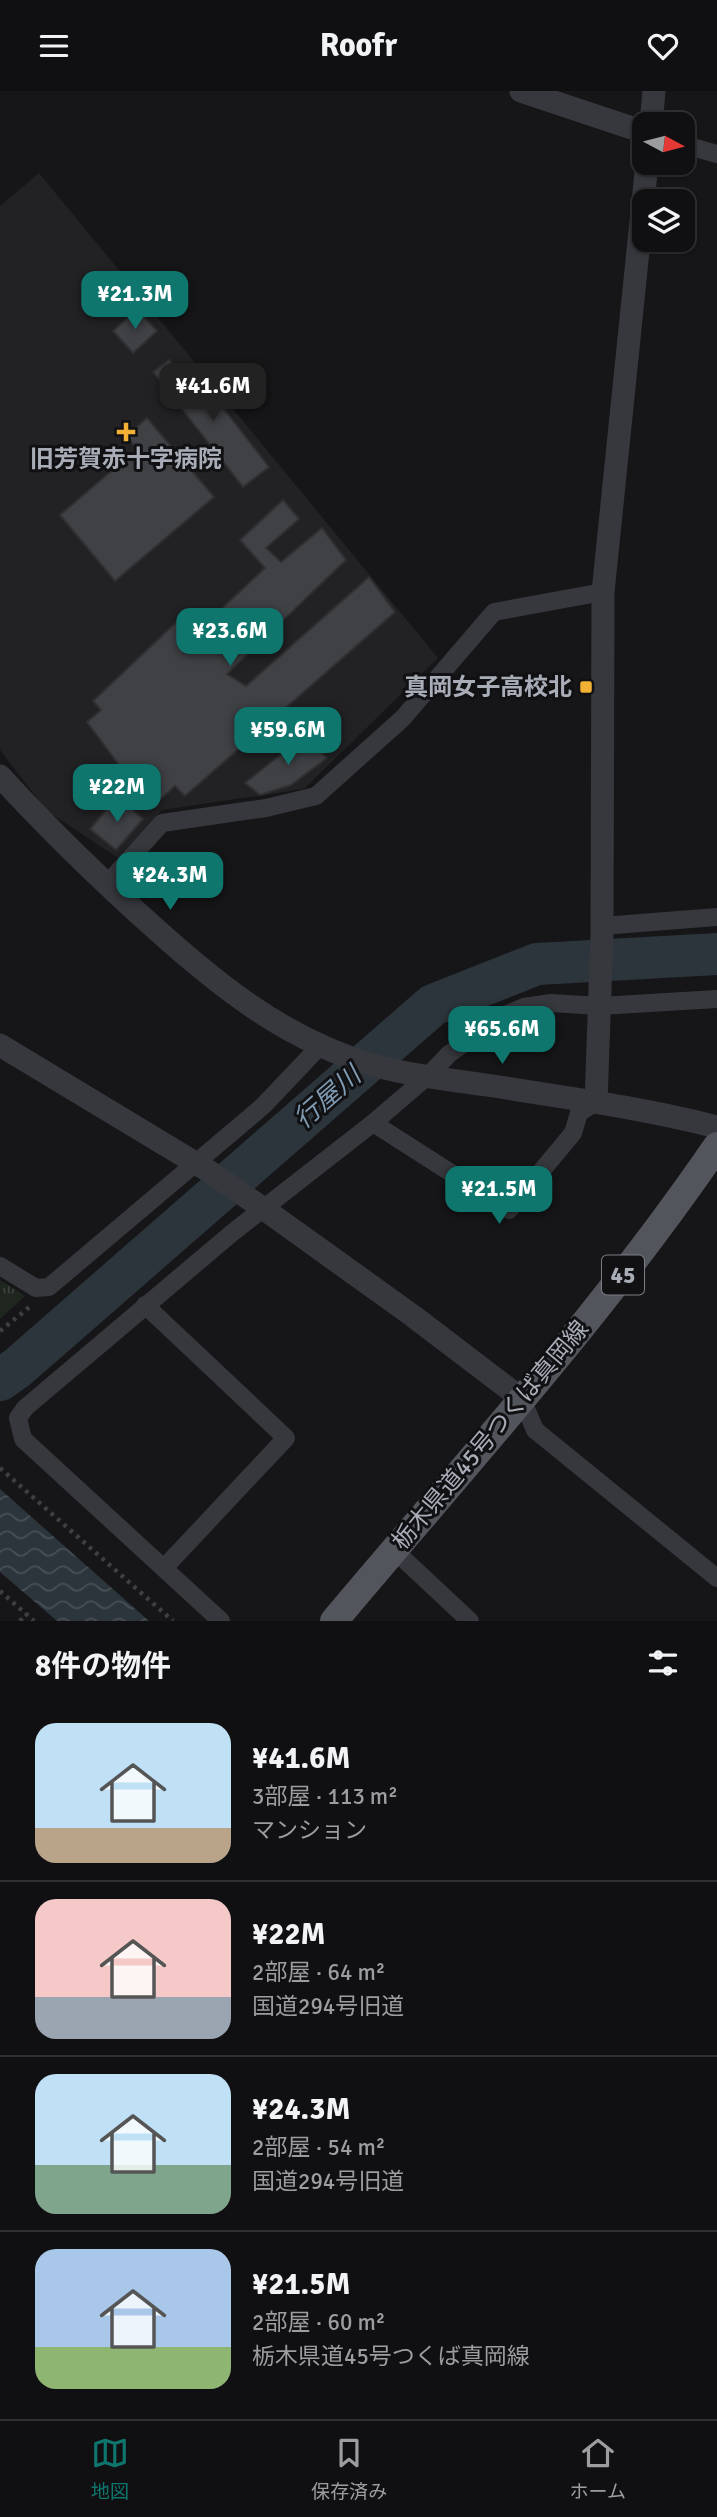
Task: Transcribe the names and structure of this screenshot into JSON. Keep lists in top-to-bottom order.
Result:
{
  "streets": {
    "main road": ["45", "栃木県道45号つくば真岡線"]
  },
  "water": ["行屋川"],
  "places": {
    "health": ["旧芳賀赤十字病院"],
    "transit": ["真岡女子高校北"]
  },
  "north": "right",
  "page": {
    "header": "Roofr",
    "price": [
      "¥21.3M",
      "¥41.6M",
      "¥23.6M",
      "¥59.6M",
      "¥22M",
      "¥24.3M",
      "¥65.6M",
      "¥21.5M"
    ],
    "heading": "8件の物件",
    "list": [
      {
        "name": "¥41.6M",
        "note": "3部屋 · 113 m² · マンション"
      },
      {
        "name": "¥22M",
        "note": "2部屋 · 64 m² · 国道294号旧道"
      },
      {
        "name": "¥24.3M",
        "note": "2部屋 · 54 m² · 国道294号旧道"
      },
      {
        "name": "¥21.5M",
        "note": "2部屋 · 60 m² · 栃木県道45号つくば真岡線"
      }
    ],
    "tabs": ["地図", "保存済み", "ホーム"]
  }
}
